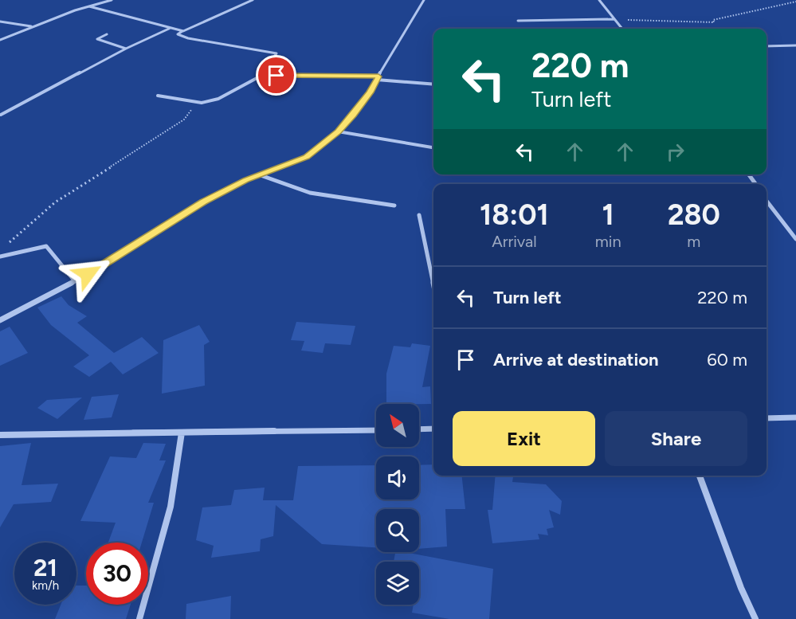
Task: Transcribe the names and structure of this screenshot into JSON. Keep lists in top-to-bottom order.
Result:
{
  "north": "top left",
  "page": {
    "turn": ["220 m", "Turn left"],
    "eta": [
      "18:01",
      "Arrival",
      "1",
      "min",
      "280",
      "m"
    ],
    "list": [
      {
        "name": "Turn left",
        "value": "220 m"
      },
      {
        "name": "Arrive at destination",
        "value": "60 m"
      }
    ],
    "buttons": ["Exit", "Share"],
    "speed": "21 km/h",
    "limit": "30"
  }
}
